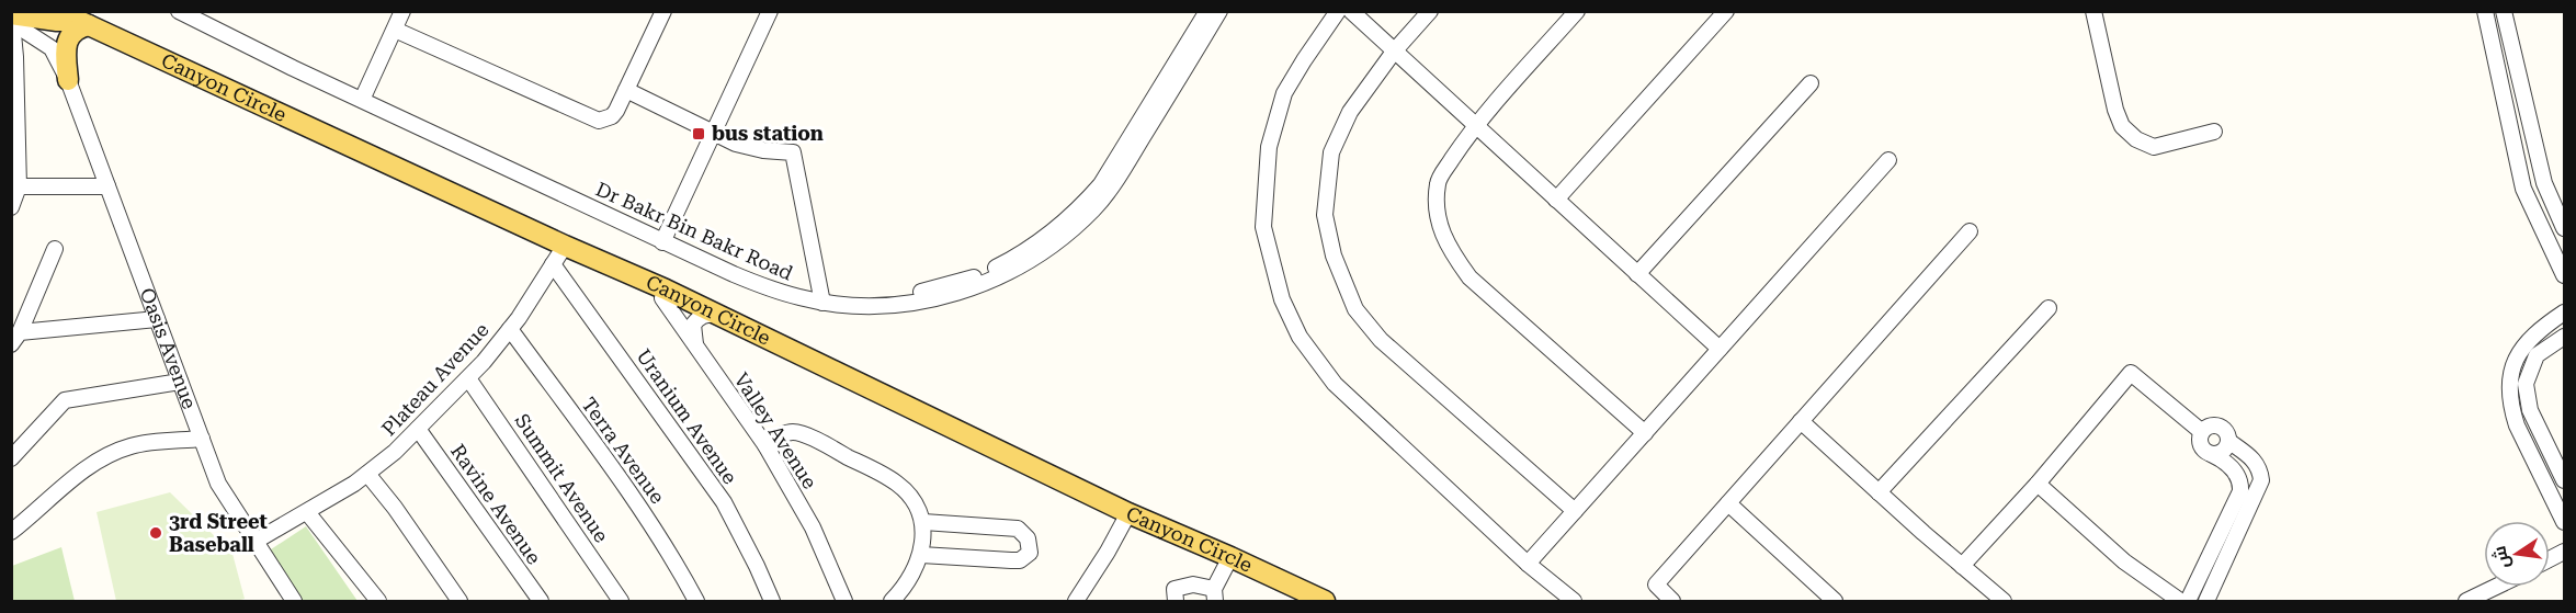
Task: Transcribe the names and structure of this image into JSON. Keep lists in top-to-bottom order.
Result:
{
  "streets": {
    "main road": ["Canyon Circle", "Oasis Avenue"],
    "street": [
      "Dr Bakr Bin Bakr Road",
      "Plateau Avenue",
      "Uranium Avenue",
      "Valley Avenue",
      "Terra Avenue",
      "Summit Avenue",
      "Ravine Avenue"
    ]
  },
  "crossings": [
    ["Canyon Circle", "Oasis Avenue"],
    ["Canyon Circle", "Plateau Avenue"],
    ["Canyon Circle", "Valley Avenue"],
    ["Oasis Avenue", "Plateau Avenue"],
    ["Plateau Avenue", "Uranium Avenue"],
    ["Plateau Avenue", "Terra Avenue"],
    ["Plateau Avenue", "Summit Avenue"],
    ["Plateau Avenue", "Ravine Avenue"]
  ],
  "places": {
    "transit": ["bus station"],
    "other": ["3rd Street Baseball"]
  },
  "north": "left"
}
